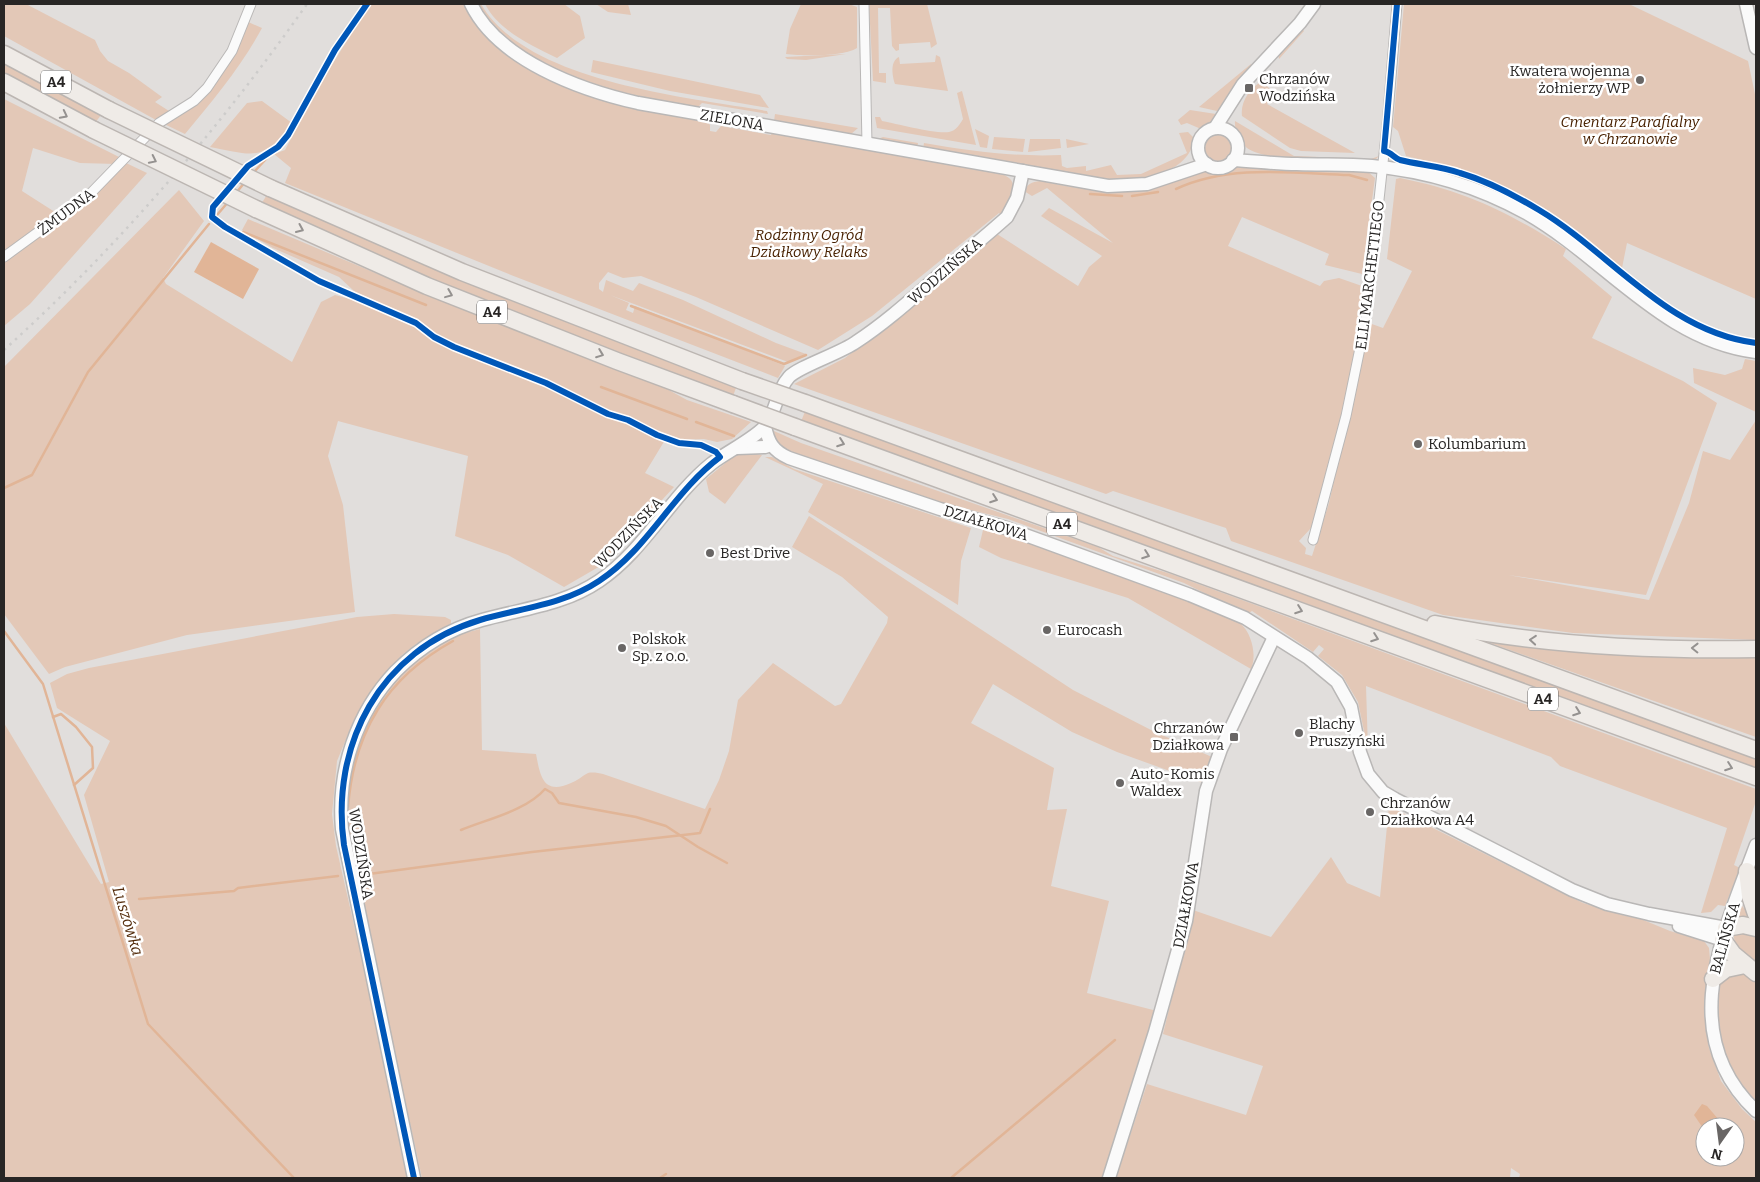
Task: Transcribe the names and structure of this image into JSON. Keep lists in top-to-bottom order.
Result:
{
  "streets": {
    "highway": ["A4"],
    "street": [
      "ZIELONA",
      "ŻMUDNA",
      "WODZIŃSKA",
      "ELLI MARCHETTIEGO",
      "DZIAŁKOWA",
      "BALIŃSKA"
    ]
  },
  "crossings": [
    ["ZIELONA", "WODZIŃSKA"],
    ["DZIAŁKOWA", "BALIŃSKA"]
  ],
  "water": ["Luszówka"],
  "parks": ["Cmentarz Parafialny w Chrzanowie", "Rodzinny Ogród Działkowy Relaks"],
  "places": {
    "other": [
      "Kwatera wojenna żołnierzy WP",
      "Kolumbarium",
      "Best Drive",
      "Eurocash",
      "Polskok Sp. z o.o.",
      "Blachy Pruszyński",
      "Auto-Komis Waldex",
      "Chrzanów Działkowa A4"
    ],
    "transit": ["Chrzanów Wodzińska", "Chrzanów Działkowa"]
  },
  "north": "bottom"
}
